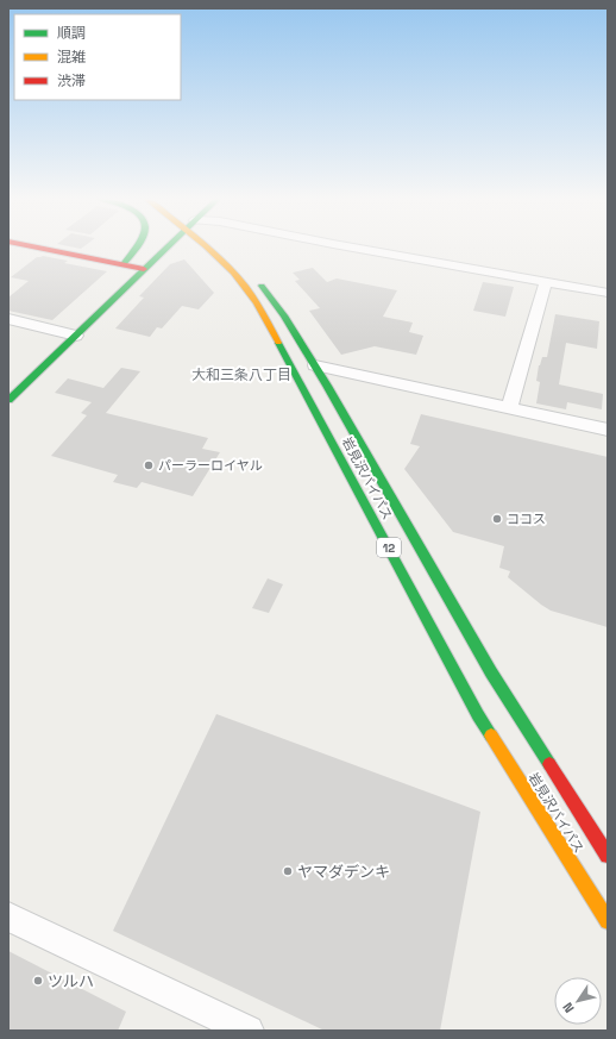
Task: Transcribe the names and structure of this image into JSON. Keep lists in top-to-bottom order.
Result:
{
  "streets": {
    "main road": ["岩見沢バイパス", "12"]
  },
  "districts": ["大和三条八丁目"],
  "places": [
    "パーラーロイヤル",
    "ココス",
    "ヤマダデンキ",
    "ツルハ"
  ],
  "legend": ["順調", "混雑", "渋滞"],
  "north": "bottom left"
}
